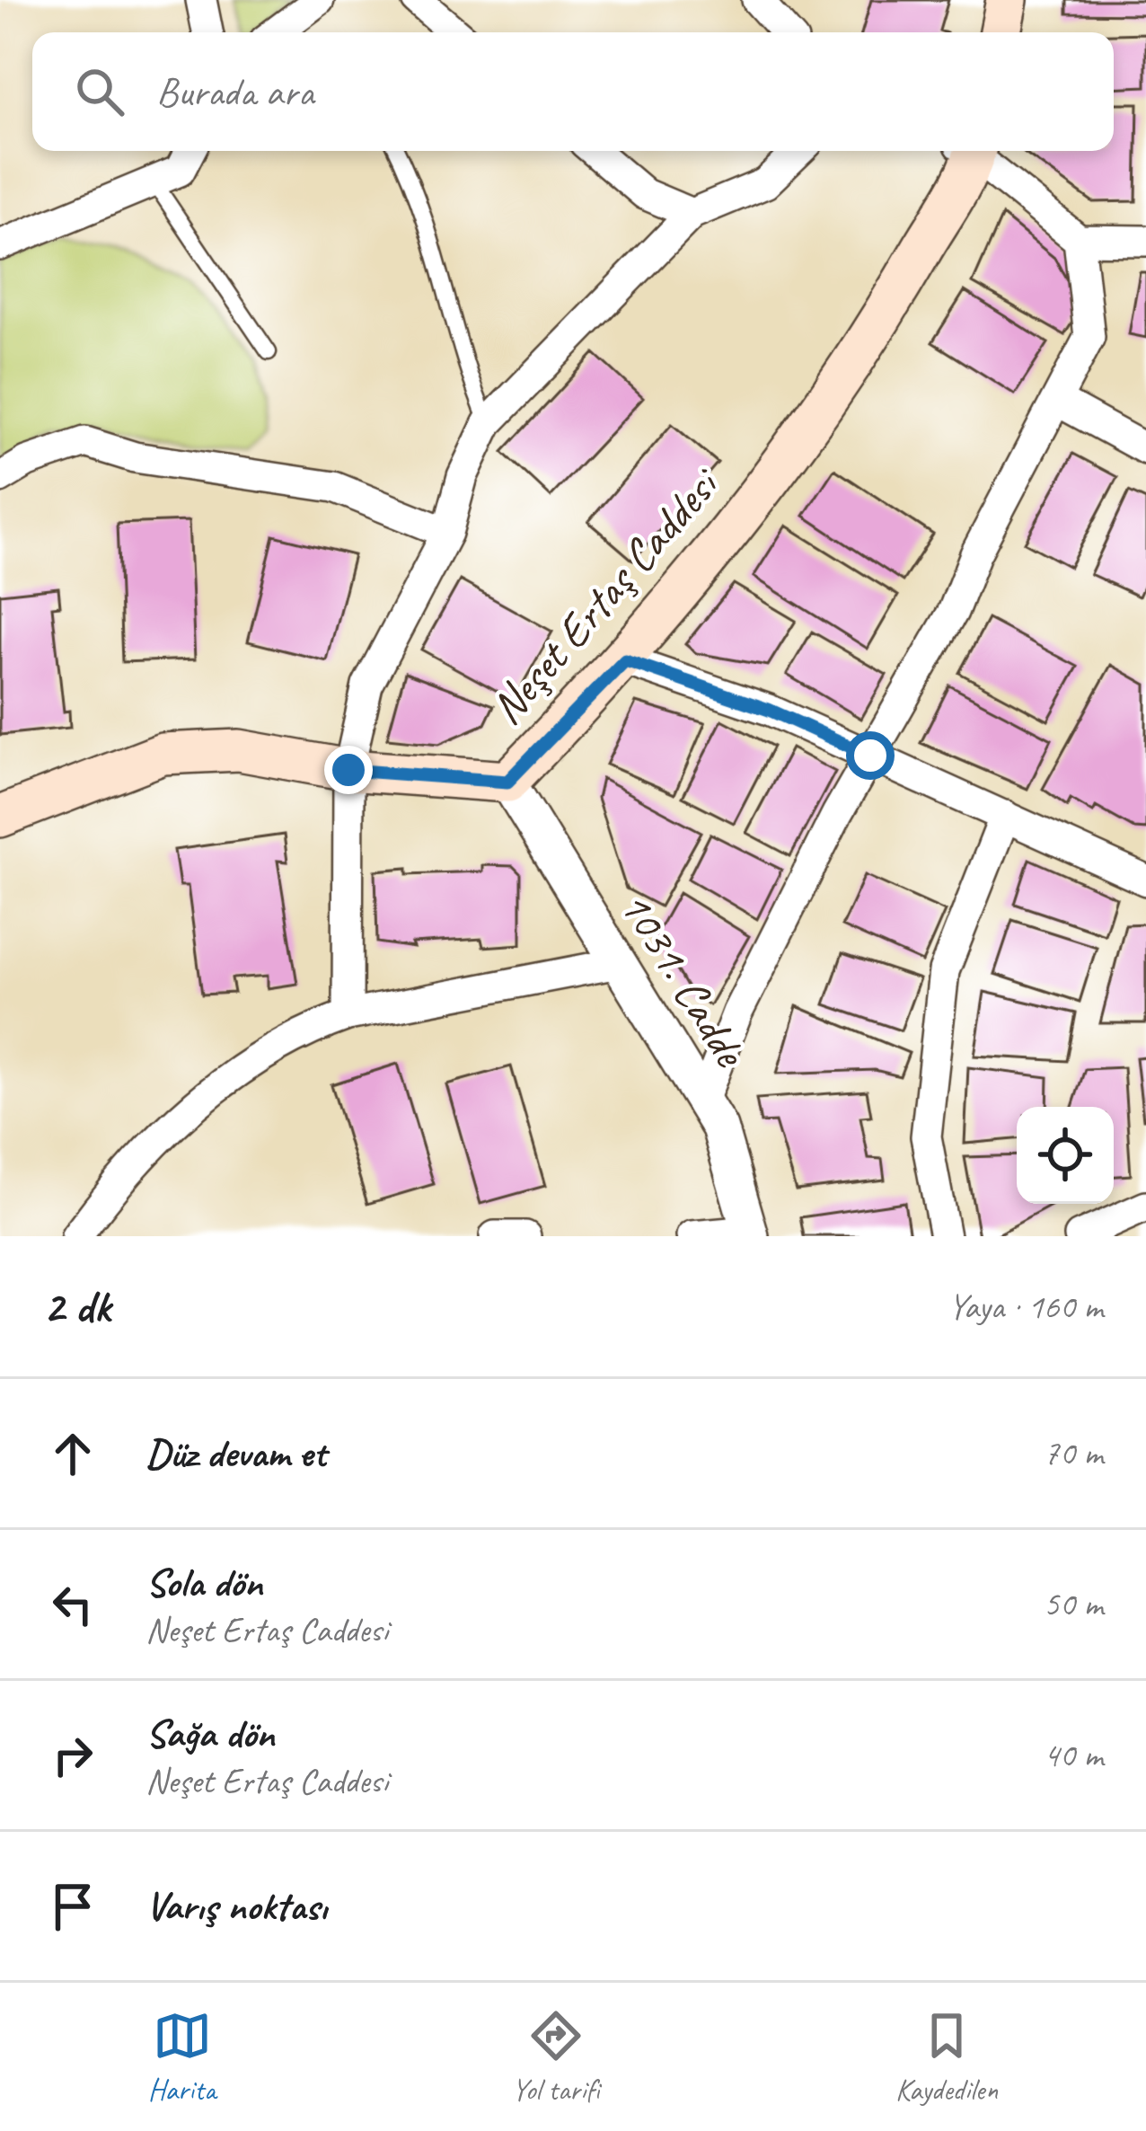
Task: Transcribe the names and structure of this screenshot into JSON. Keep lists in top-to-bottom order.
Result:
{
  "streets": {
    "main road": ["Neşet Ertaş Caddesi"],
    "street": ["1031. Cadde"]
  },
  "crossings": [
    ["Neşet Ertaş Caddesi", "1031. Cadde"]
  ],
  "page": {
    "search": "Burada ara",
    "heading": ["2 dk", "Yaya · 160 m"],
    "list": [
      ["Düz devam et", "70 m"],
      ["Sola dön", "Neşet Ertaş Caddesi", "50 m"],
      ["Sağa dön", "Neşet Ertaş Caddesi", "40 m"],
      "Varış noktası"
    ],
    "nav": ["Harita", "Yol tarifi", "Kaydedilen"]
  }
}
